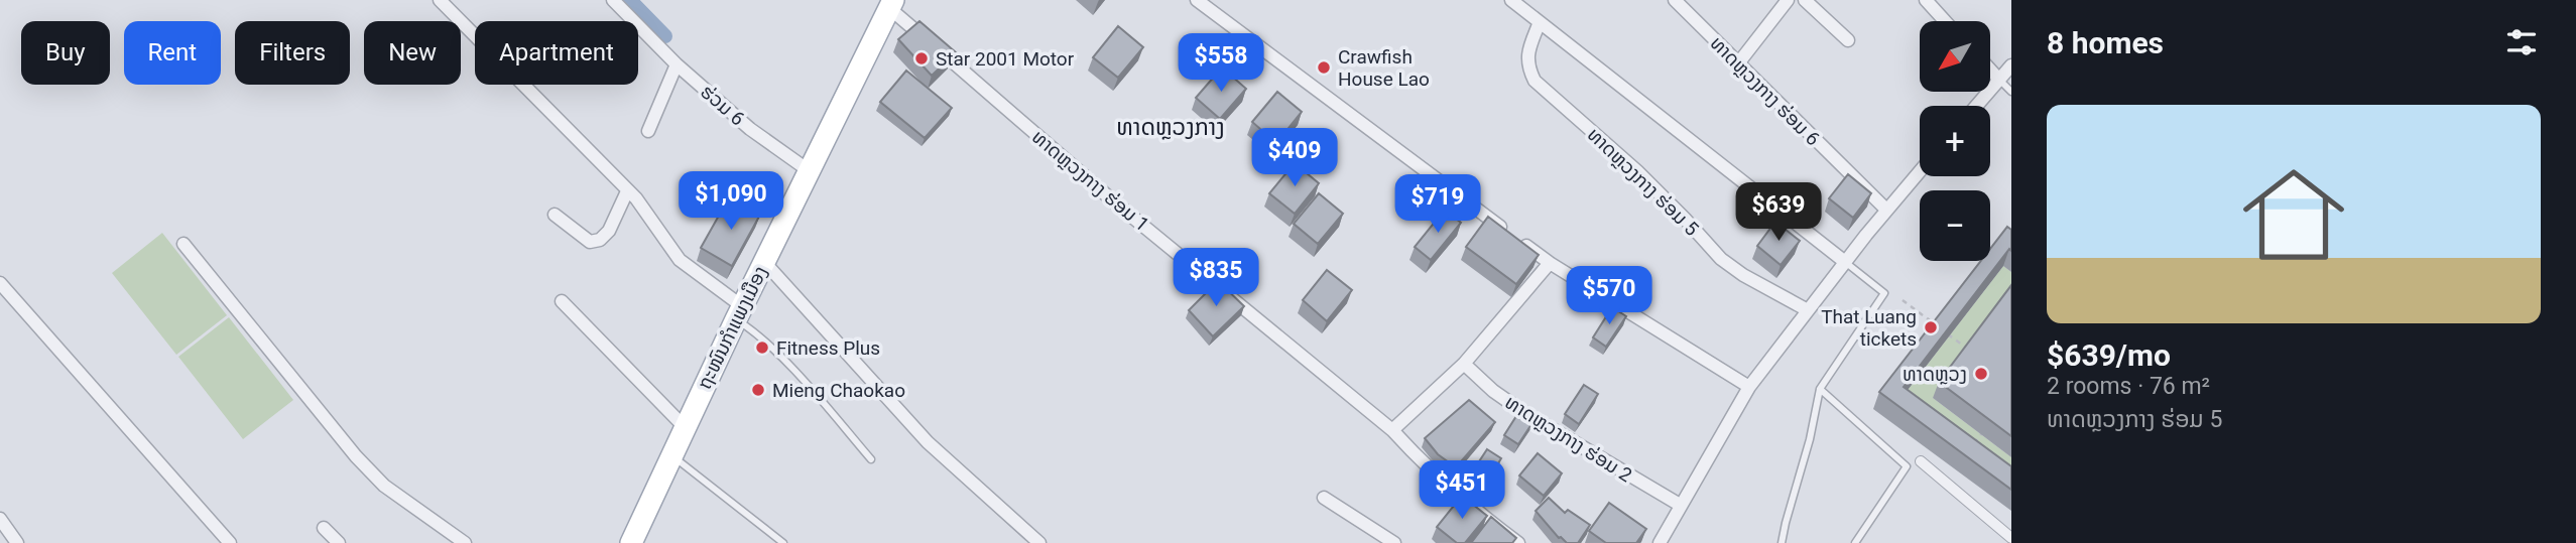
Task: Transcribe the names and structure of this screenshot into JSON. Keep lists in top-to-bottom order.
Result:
{
  "streets": {
    "main road": ["ຖະໜົນກຳແພງເມືອງ"],
    "street": [
      "ທາດຫຼວງກາງ ຮ່ອມ 6",
      "ຮ່ວມ 6",
      "ທາດຫຼວງກາງ ຮ່ອມ 1",
      "ທາດຫຼວງກາງ ຮ່ອມ 5",
      "ທາດຫຼວງກາງ ຮ່ອມ 2"
    ]
  },
  "crossings": [
    ["ຮ່ວມ 6", "ຖະໜົນກຳແພງເມືອງ"],
    ["ທາດຫຼວງກາງ ຮ່ອມ 1", "ຖະໜົນກຳແພງເມືອງ"]
  ],
  "districts": ["ທາດຫຼວງກາງ"],
  "places": [
    "Star 2001 Motor",
    "Crawfish House Lao",
    "That Luang tickets",
    "Fitness Plus",
    "ທາດຫຼວງ",
    "Mieng Chaokao"
  ],
  "north": "bottom left",
  "page": {
    "heading": "8 homes",
    "map_buttons": ["+", "−"],
    "chip": [
      "Buy",
      "Rent",
      "Filters",
      "New",
      "Apartment"
    ],
    "price": [
      "$558",
      "$409",
      "$1,090",
      "$719",
      "$639",
      "$835",
      "$570",
      "$451"
    ],
    "list": [
      {
        "name": "$639/mo",
        "note": "2 rooms · 76 m² · ທາດຫຼວງກາງ ຮ່ອມ 5"
      }
    ]
  }
}
